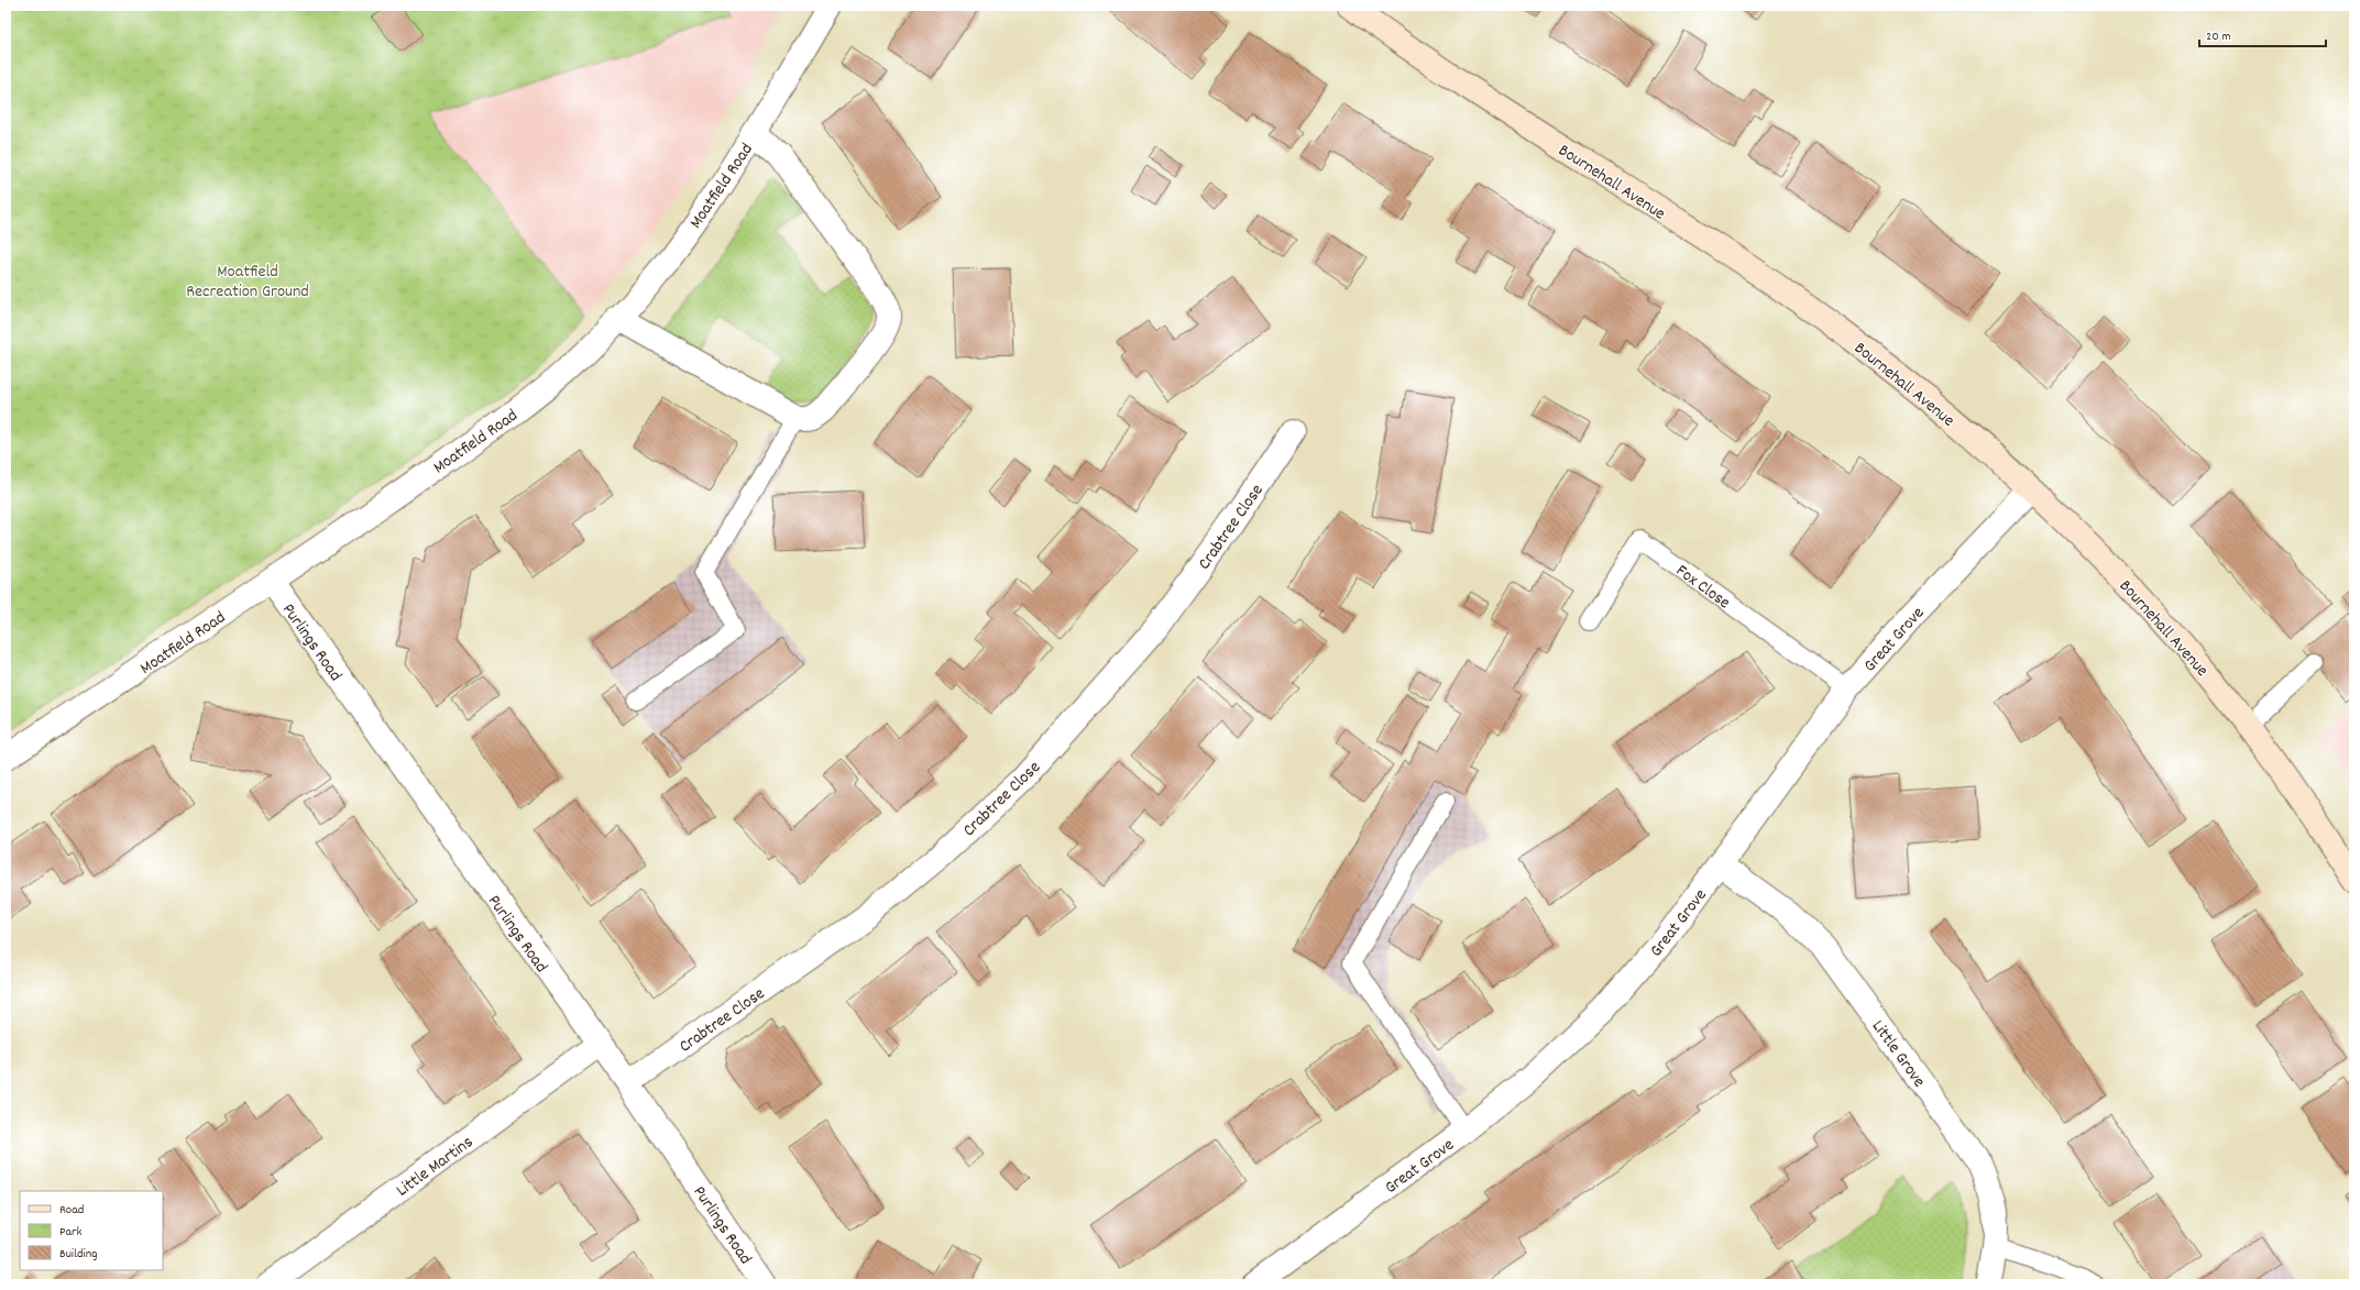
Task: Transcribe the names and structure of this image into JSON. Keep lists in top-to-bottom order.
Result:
{
  "streets": {
    "street": [
      "Bournehall Avenue",
      "Moatfield Road",
      "Crabtree Close",
      "Great Grove",
      "Purlings Road",
      "Little Grove",
      "Little Martins"
    ],
    "lane": ["Fox Close"]
  },
  "crossings": [
    ["Bournehall Avenue", "Great Grove"],
    ["Moatfield Road", "Purlings Road"],
    ["Crabtree Close", "Purlings Road"],
    ["Fox Close", "Great Grove"],
    ["Great Grove", "Little Grove"],
    ["Purlings Road", "Little Martins"]
  ],
  "parks": ["Moatfield Recreation Ground"],
  "legend": ["Road", "Park", "Building"],
  "scale_bar": "20 m"
}
